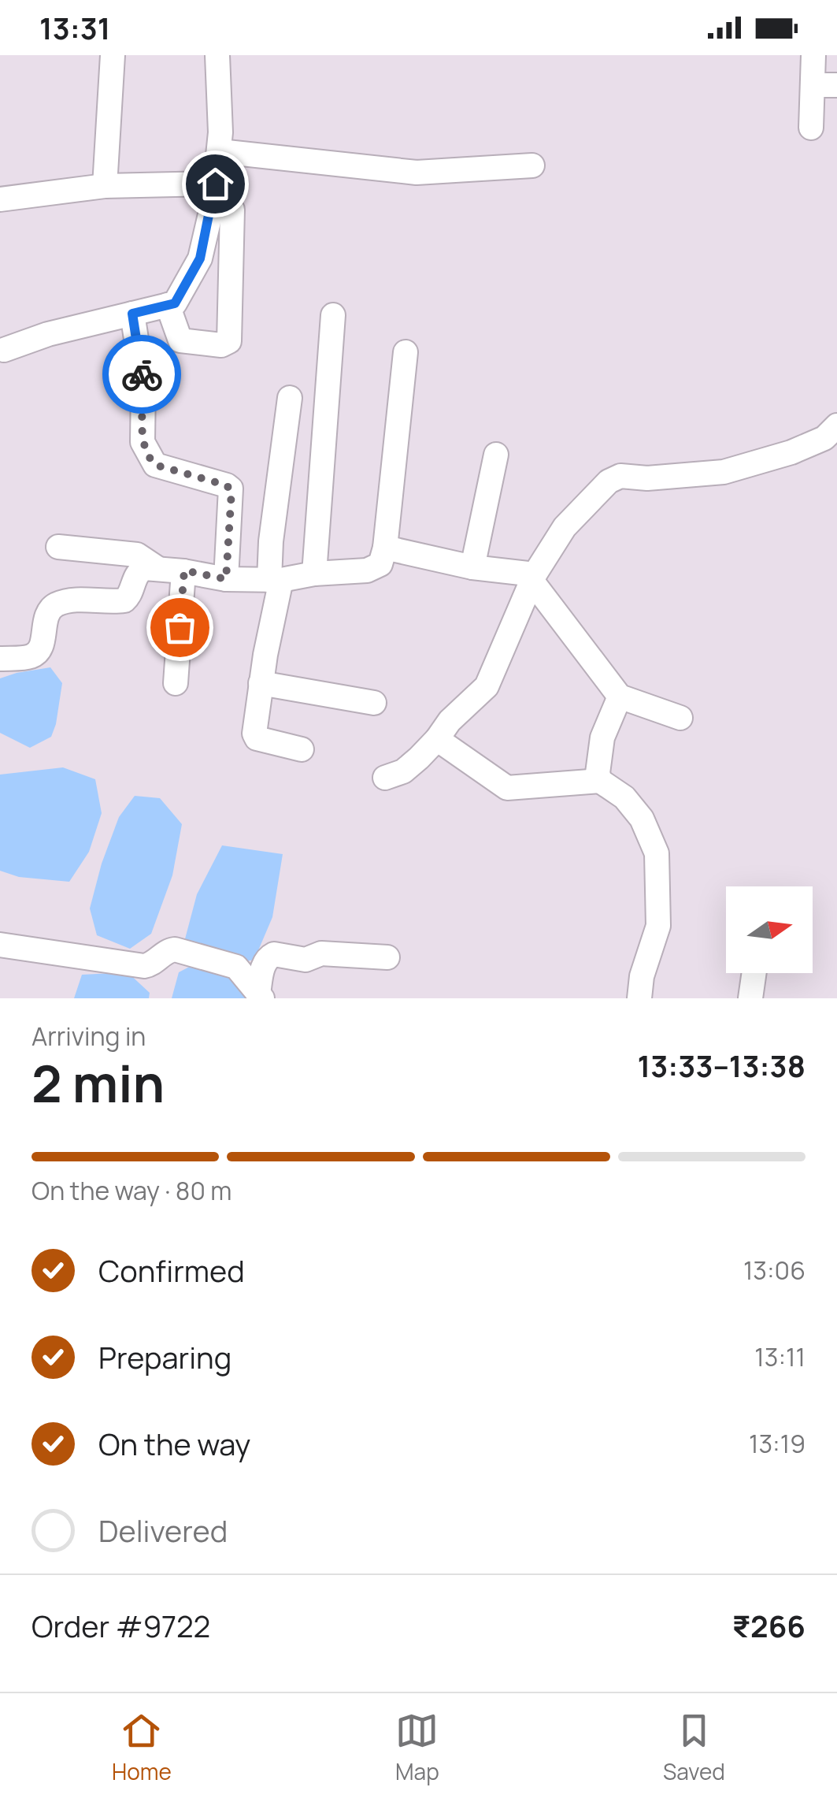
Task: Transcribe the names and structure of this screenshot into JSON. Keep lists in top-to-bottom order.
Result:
{
  "north": "right",
  "page": {
    "status": "13:31",
    "heading": ["2 min", "Arriving in", "13:33–13:38"],
    "panel": ["Order #9722", "₹266"],
    "bar": "On the way · 80 m",
    "list": [
      ["Confirmed", "13:06"],
      ["Preparing", "13:11"],
      ["On the way", "13:19"],
      "Delivered"
    ],
    "tabs": ["Home", "Map", "Saved"]
  }
}
